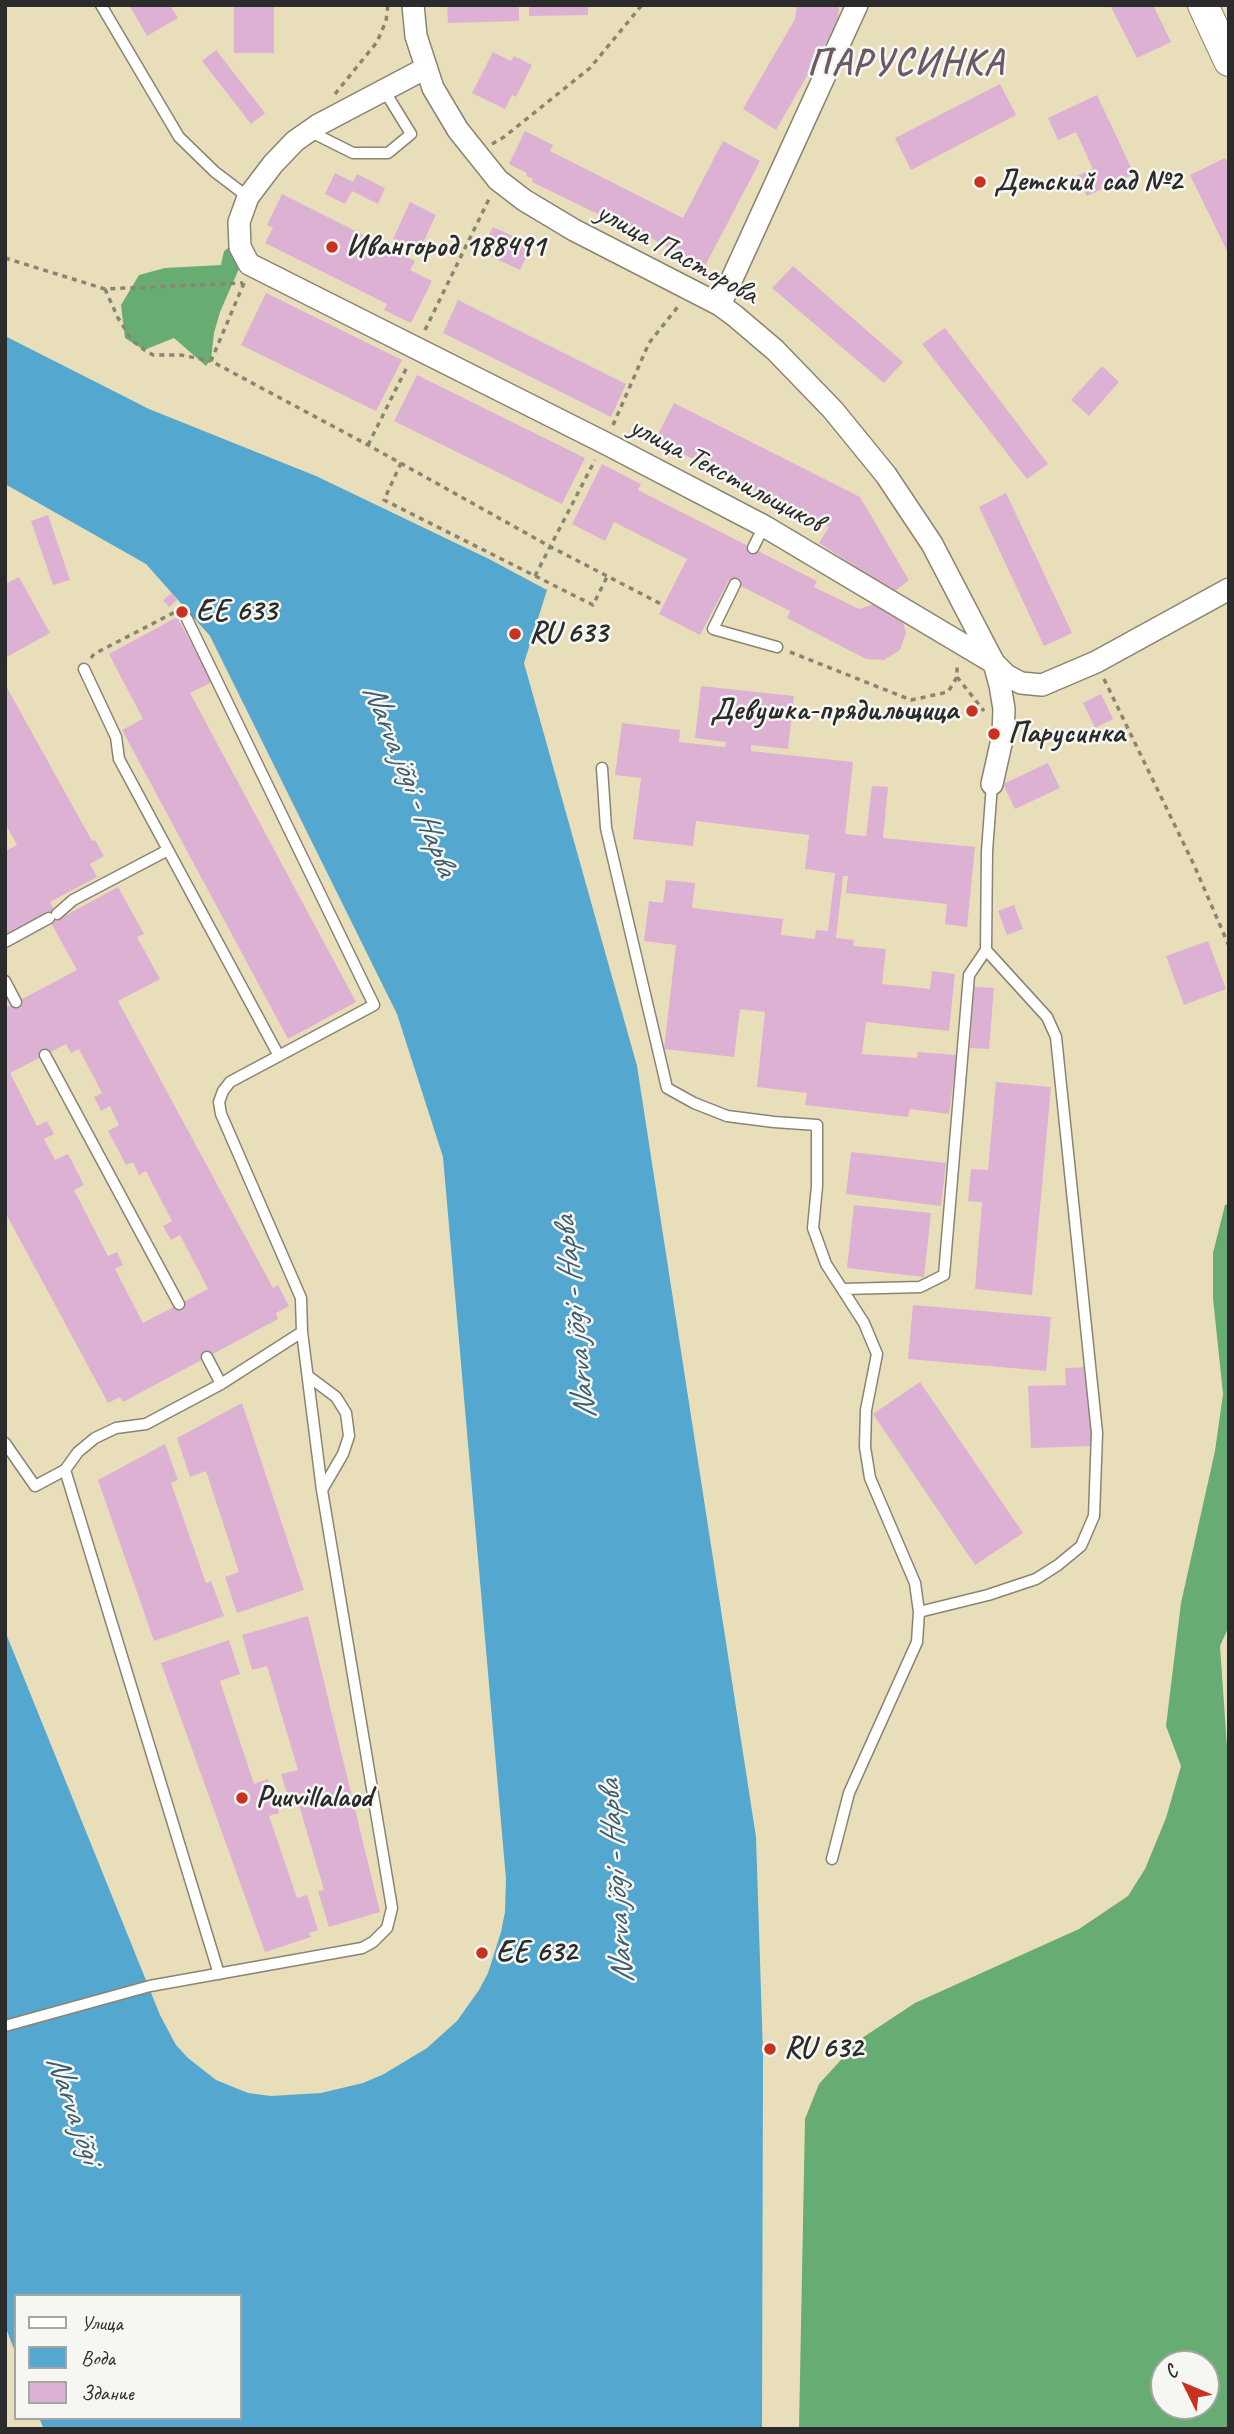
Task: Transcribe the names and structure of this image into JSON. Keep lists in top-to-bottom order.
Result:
{
  "streets": {
    "street": ["улица Пасторова", "улица Текстильщиков"]
  },
  "crossings": [
    ["улица Пасторова", "улица Текстильщиков"]
  ],
  "districts": ["ПАРУСИНКА"],
  "water": ["Narva jõgi - Нарва", "Narva jõgi"],
  "places": [
    "Детский сад №2",
    "Ивангород 188491",
    "EE 633",
    "RU 633",
    "Девушка-прядильщица",
    "Парусинка",
    "Puuvillalaod",
    "EE 632",
    "RU 632"
  ],
  "legend": ["Улица", "Вода", "Здание"],
  "north": "top left"
}
